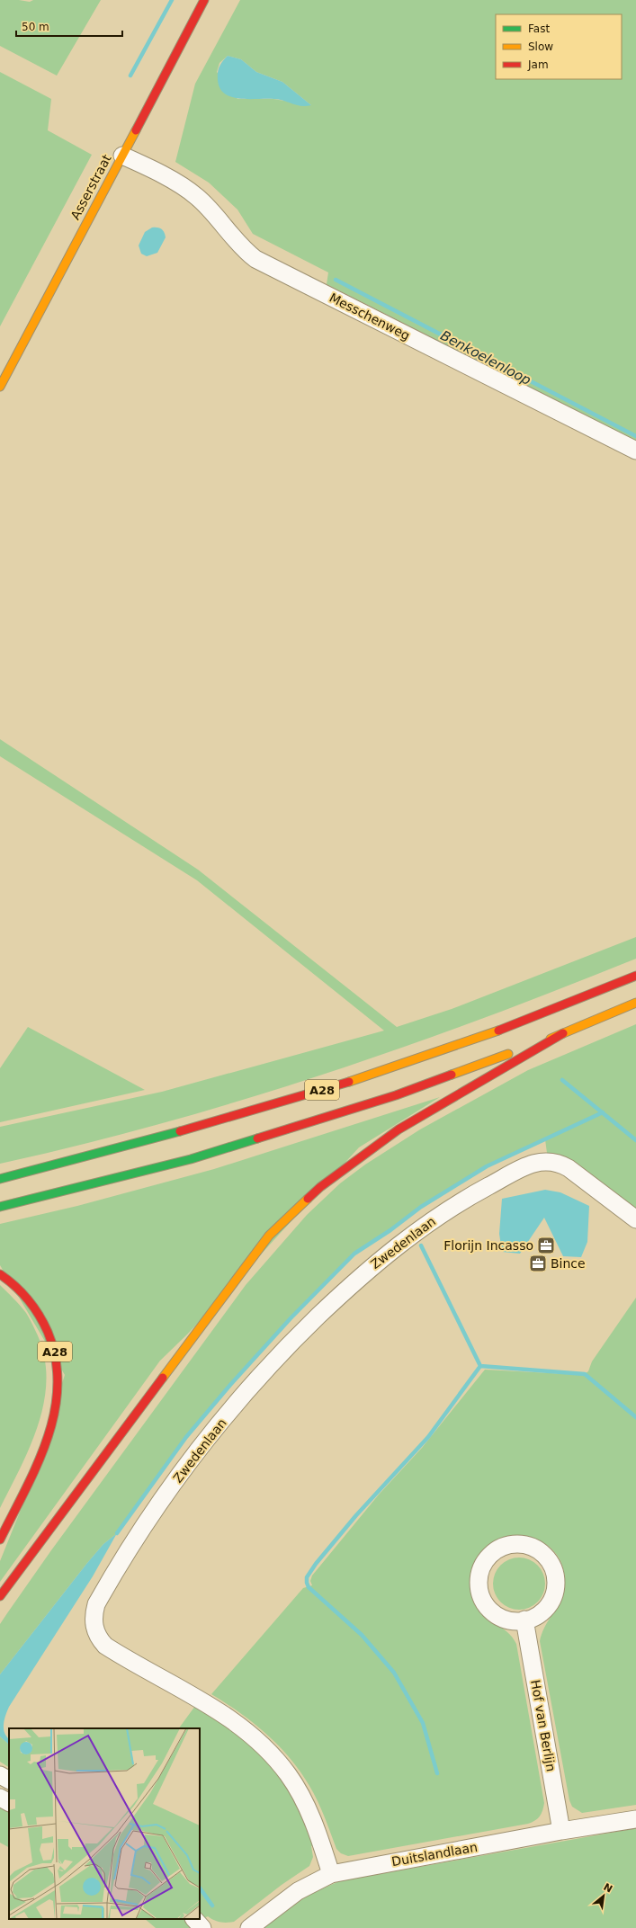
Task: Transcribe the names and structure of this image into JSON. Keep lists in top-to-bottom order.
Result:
{
  "streets": {
    "main road": ["Asserstraat", "A28"],
    "street": [
      "Messchenweg",
      "Zwedenlaan",
      "Hof van Berlijn",
      "Duitslandlaan"
    ]
  },
  "crossings": [
    ["Asserstraat", "Messchenweg"],
    ["Zwedenlaan", "Duitslandlaan"],
    ["Hof van Berlijn", "Duitslandlaan"]
  ],
  "water": ["Benkoelenloop"],
  "places": {
    "office": ["Florijn Incasso", "Bince"]
  },
  "legend": ["Fast", "Slow", "Jam"],
  "scale_bar": "50 m",
  "north": "top right"
}
